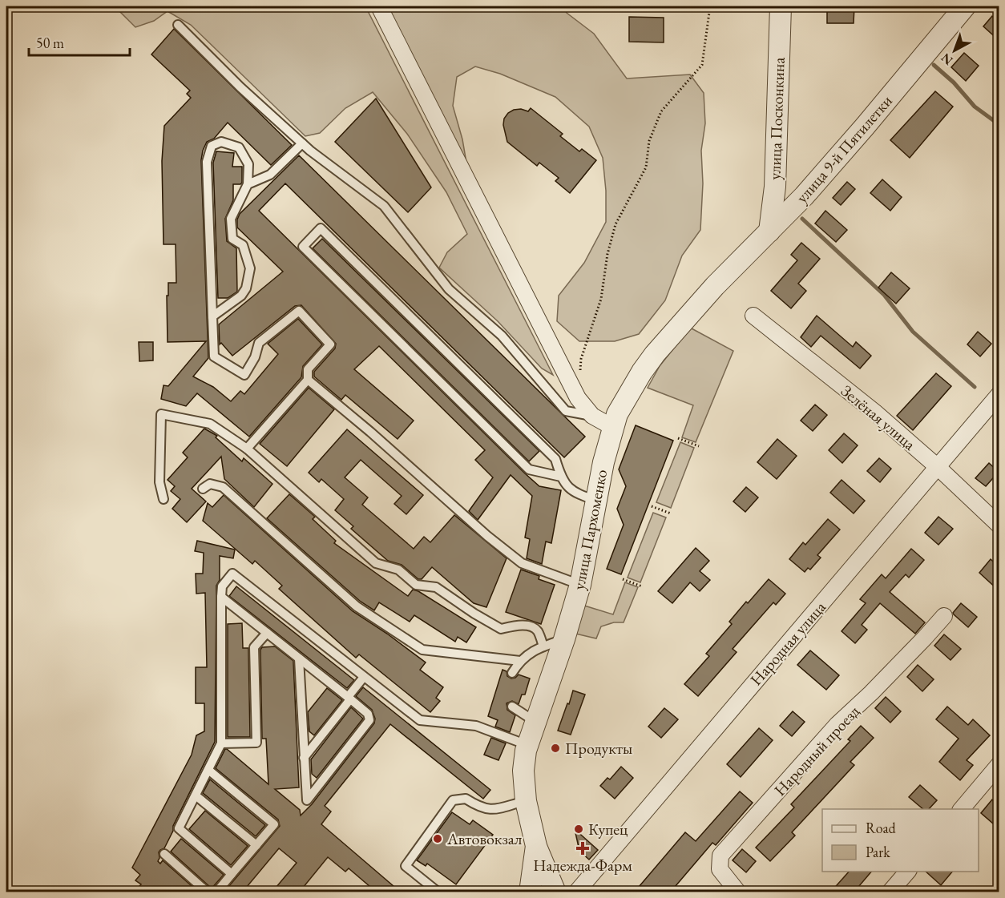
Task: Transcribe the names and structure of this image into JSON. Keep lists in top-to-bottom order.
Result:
{
  "streets": {
    "street": [
      "улица Посконкина",
      "улица 9-й Пятилетки",
      "Зелёная улица",
      "улица Пархоменко",
      "Народная улица",
      "Народный проезд"
    ]
  },
  "crossings": [
    ["улица Посконкина", "улица 9-й Пятилетки"],
    ["улица 9-й Пятилетки", "улица Пархоменко"],
    ["Зелёная улица", "Народная улица"]
  ],
  "places": {
    "other": ["Продукты", "Купец", "Автовокзал"],
    "health": ["Надежда-Фарм"]
  },
  "legend": ["Road", "Park"],
  "scale_bar": "50 m",
  "north": "bottom left"
}
